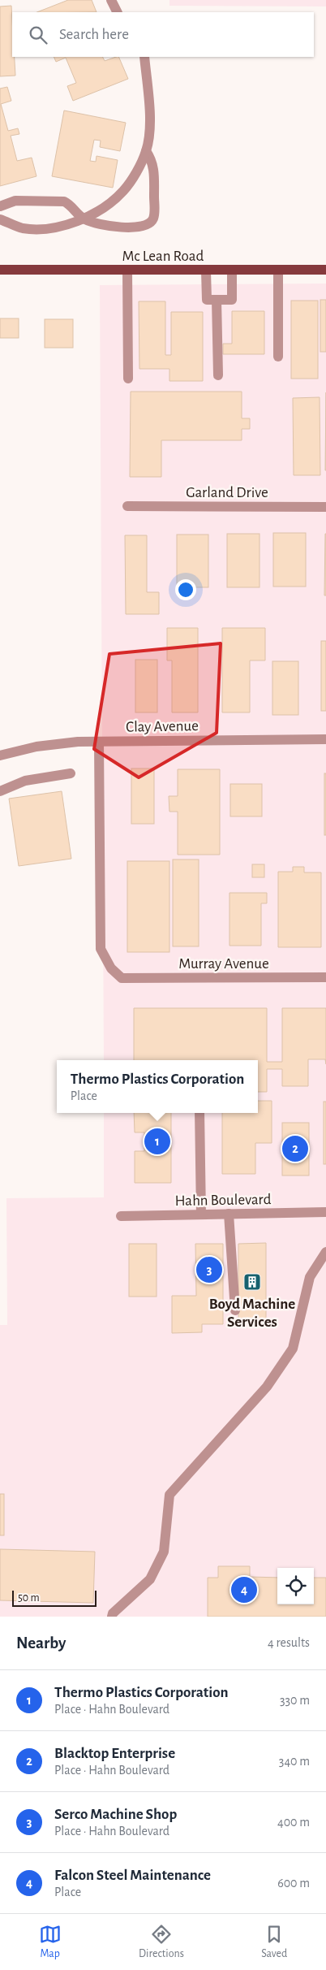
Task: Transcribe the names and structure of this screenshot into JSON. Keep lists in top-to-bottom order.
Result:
{
  "streets": {
    "main road": ["Mc Lean Road"],
    "street": [
      "Garland Drive",
      "Clay Avenue",
      "Murray Avenue",
      "Hahn Boulevard"
    ]
  },
  "crossings": [
    ["Clay Avenue", "Murray Avenue"]
  ],
  "places": {
    "building": ["Boyd Machine Services"]
  },
  "scale_bar": "50 m",
  "page": {
    "search": "Search here",
    "popup": ["Thermo Plastics Corporation", "Place"],
    "pins": [
      "1",
      "2",
      "3",
      "4"
    ],
    "scale": "50 m",
    "heading": ["Nearby", "4 results"],
    "list": [
      {
        "mark": "1",
        "name": "Thermo Plastics Corporation",
        "note": "Place · Hahn Boulevard",
        "value": "330 m"
      },
      {
        "mark": "2",
        "name": "Blacktop Enterprise",
        "note": "Place · Hahn Boulevard",
        "value": "340 m"
      },
      {
        "mark": "3",
        "name": "Serco Machine Shop",
        "note": "Place · Hahn Boulevard",
        "value": "400 m"
      },
      {
        "mark": "4",
        "name": "Falcon Steel Maintenance",
        "note": "Place",
        "value": "600 m"
      }
    ],
    "nav": ["Map", "Directions", "Saved"]
  }
}
